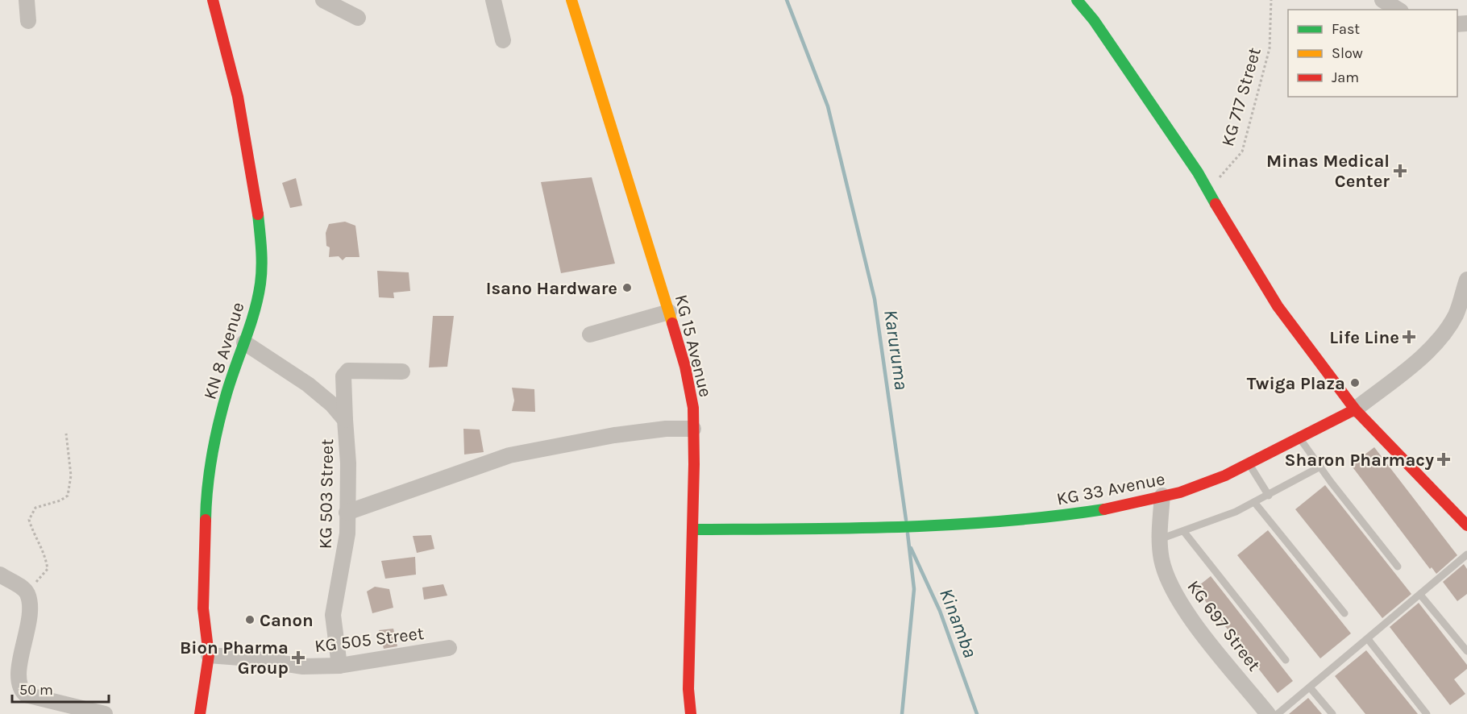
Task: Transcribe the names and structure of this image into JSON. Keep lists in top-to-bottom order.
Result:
{
  "streets": {
    "main road": ["KG 15 Avenue", "KN 8 Avenue", "KG 33 Avenue"],
    "street": ["KG 503 Street", "KG 697 Street", "KG 505 Street"],
    "path": ["KG 717 Street"]
  },
  "crossings": [
    ["KG 15 Avenue", "KG 33 Avenue"],
    ["KN 8 Avenue", "KG 503 Street"],
    ["KN 8 Avenue", "KG 505 Street"],
    ["KG 33 Avenue", "KG 697 Street"],
    ["KG 503 Street", "KG 505 Street"]
  ],
  "water": ["Karuruma", "Kinamba"],
  "places": {
    "health": [
      "Minas Medical Center",
      "Life Line",
      "Sharon Pharmacy",
      "Bion Pharma Group"
    ],
    "other": ["Isano Hardware", "Twiga Plaza", "Canon"]
  },
  "legend": ["Fast", "Slow", "Jam"],
  "scale_bar": "50 m"
}
